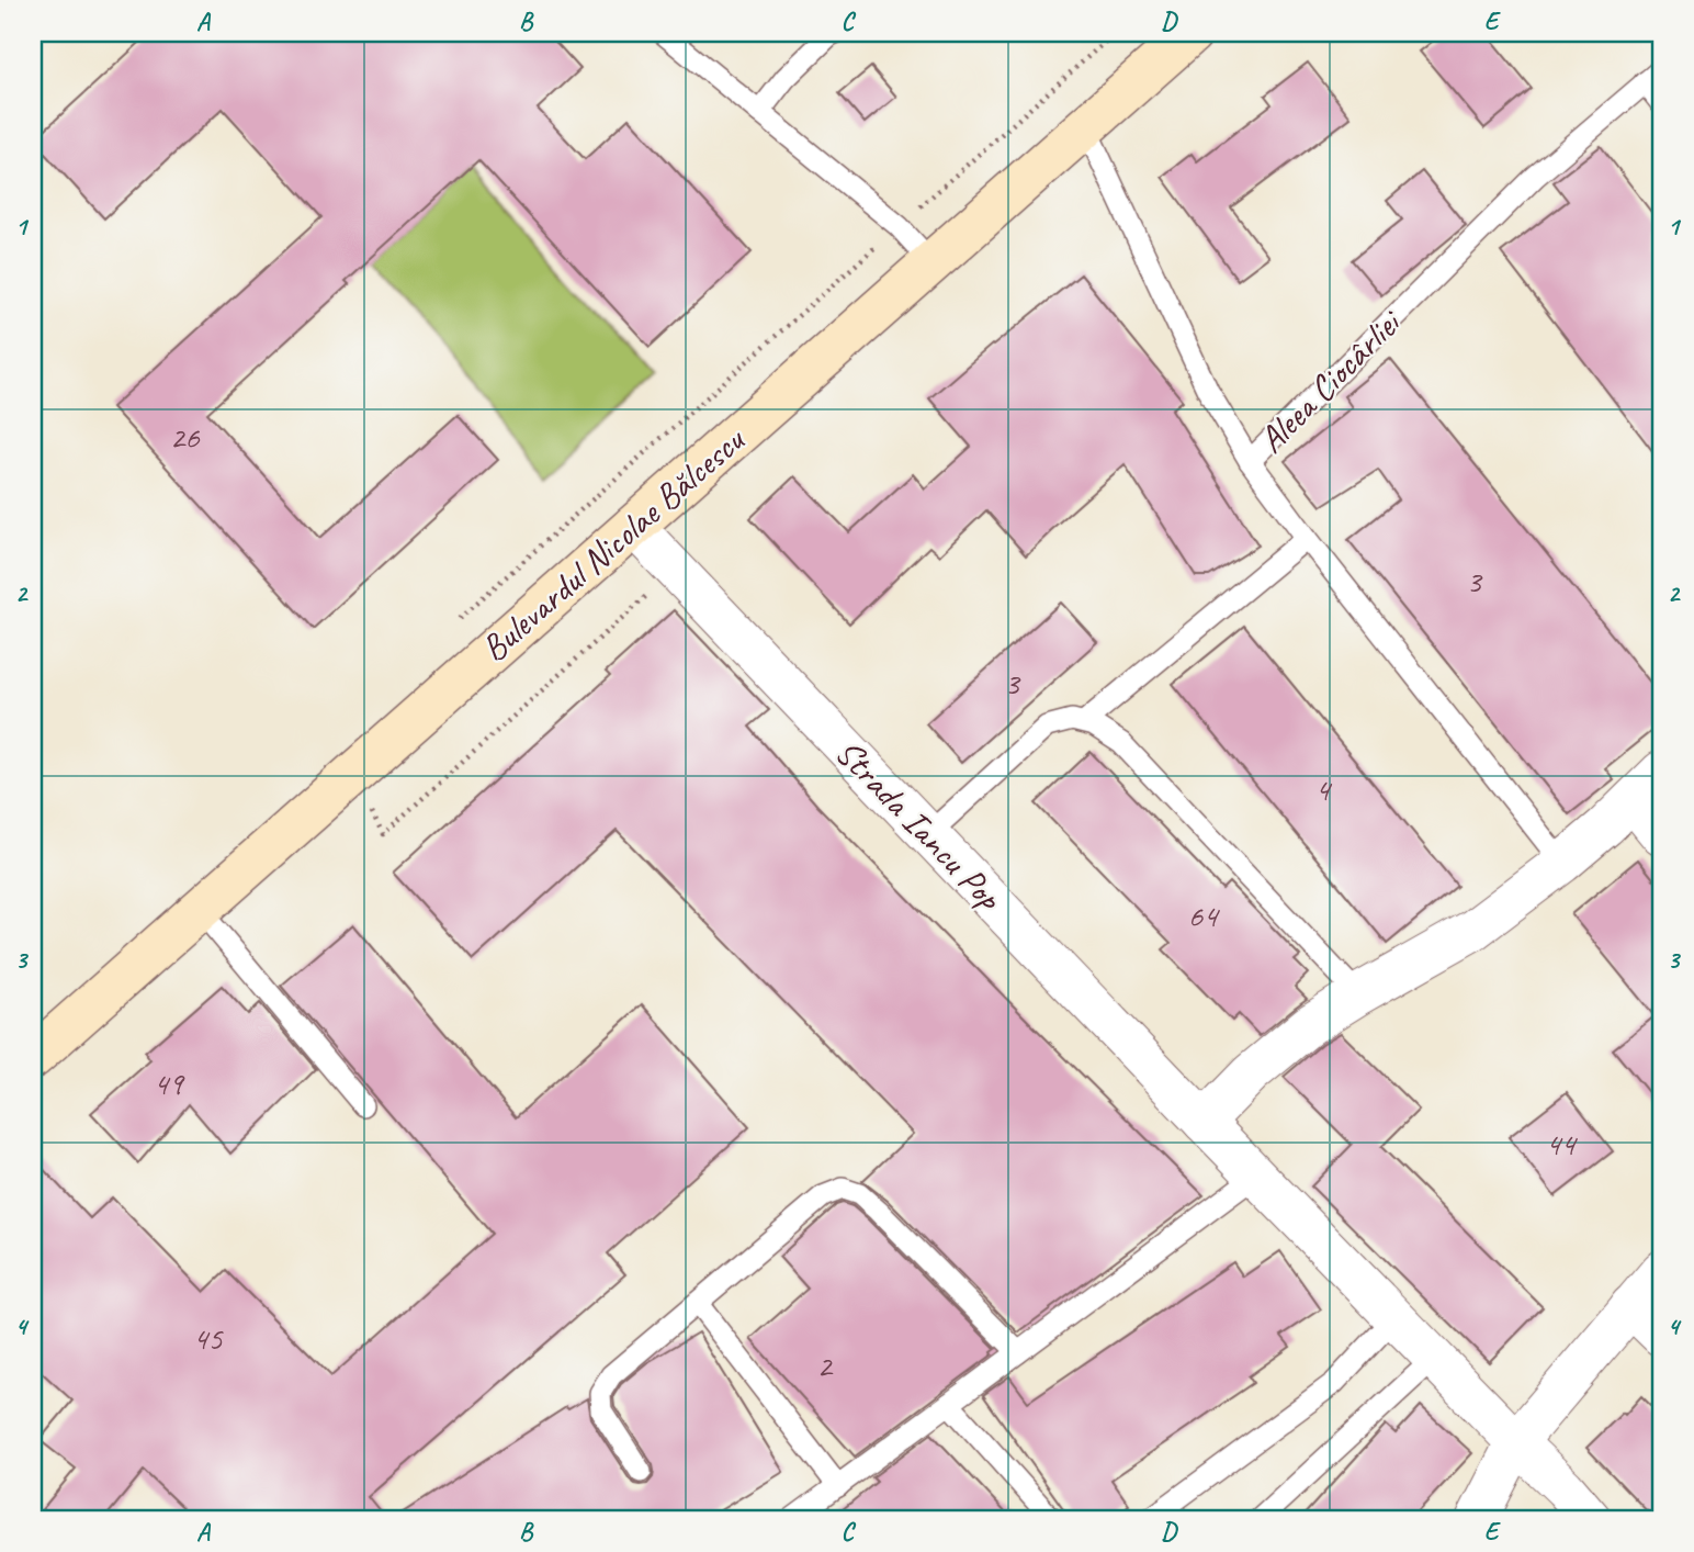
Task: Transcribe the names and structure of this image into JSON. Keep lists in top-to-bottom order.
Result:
{
  "streets": {
    "main road": ["Bulevardul Nicolae Bălcescu"],
    "street": ["Strada Iancu Pop"],
    "lane": ["Aleea Ciocârliei"]
  },
  "crossings": [
    ["Bulevardul Nicolae Bălcescu", "Strada Iancu Pop"]
  ],
  "house_numbers": [
    "26",
    "3",
    "3",
    "4",
    "64",
    "49",
    "44",
    "45",
    "2"
  ],
  "grid": {
    "columns": [
      "A",
      "B",
      "C",
      "D",
      "E"
    ],
    "rows": [
      "1",
      "2",
      "3",
      "4"
    ]
  }
}
